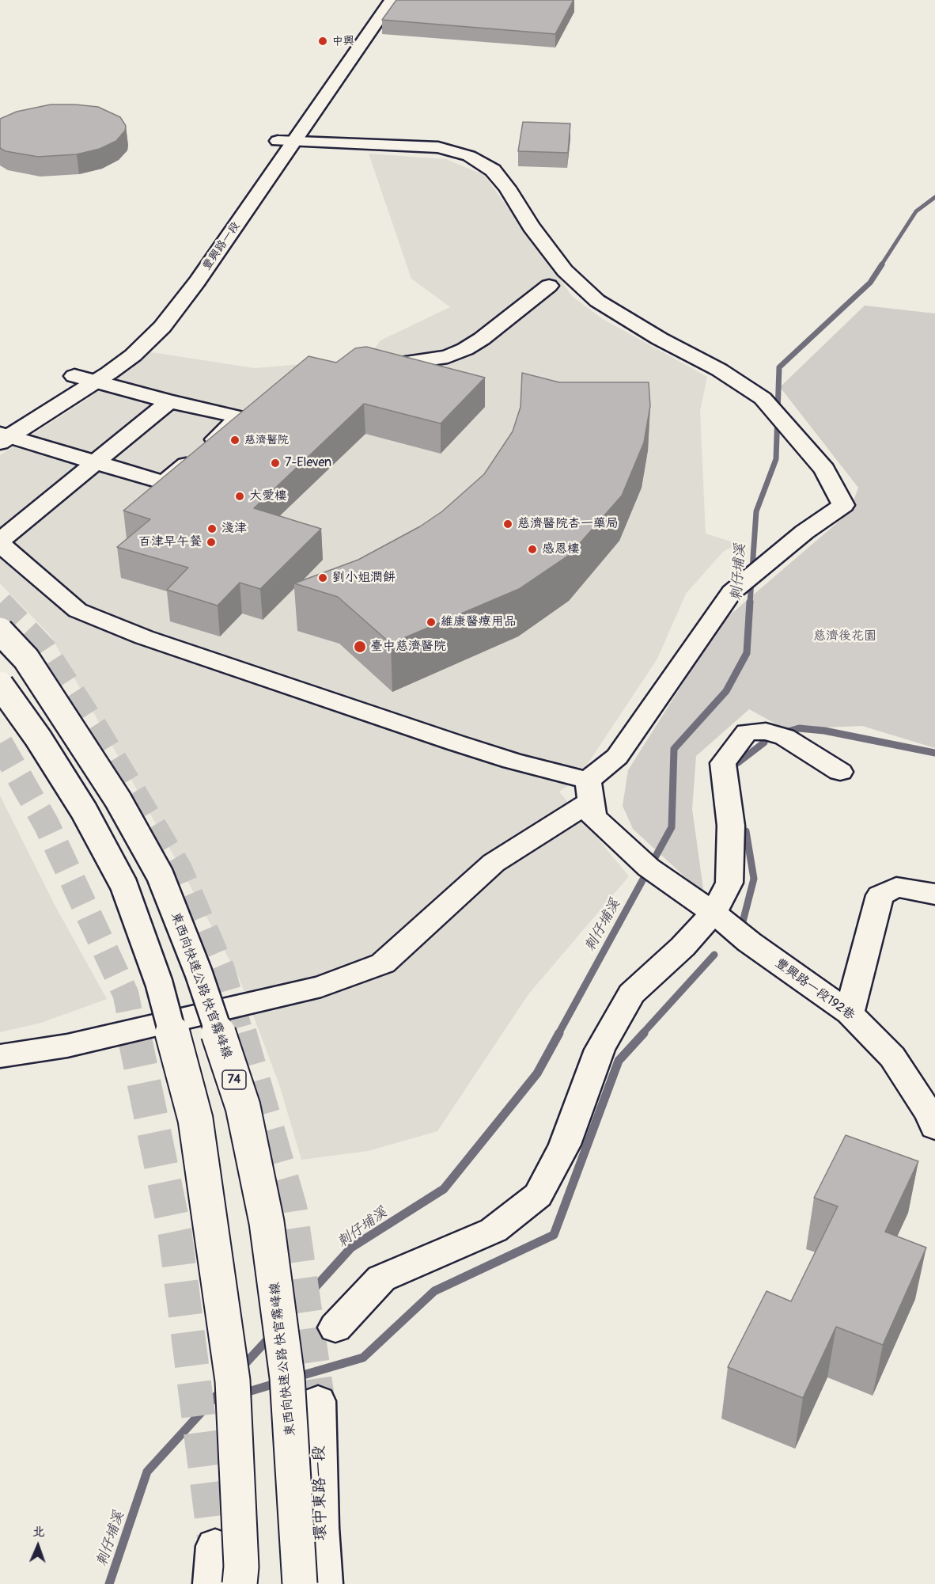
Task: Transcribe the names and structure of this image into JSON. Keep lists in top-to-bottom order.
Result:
{
  "streets": {
    "main road": [
      "豐興路一段",
      "東西向快速公路 快官霧峰線",
      "豐興路一段192巷",
      "74",
      "環中東路一段"
    ]
  },
  "water": ["刺仔埔溪"],
  "parks": ["慈濟後花園"],
  "places": [
    "中興",
    "慈濟醫院",
    "7-Eleven",
    "大愛樓",
    "慈濟醫院杏一藥局",
    "淺津",
    "百津早午餐",
    "感恩樓",
    "劉小姐潤餅",
    "維康醫療用品",
    "臺中慈濟醫院"
  ],
  "north": "top"
}
